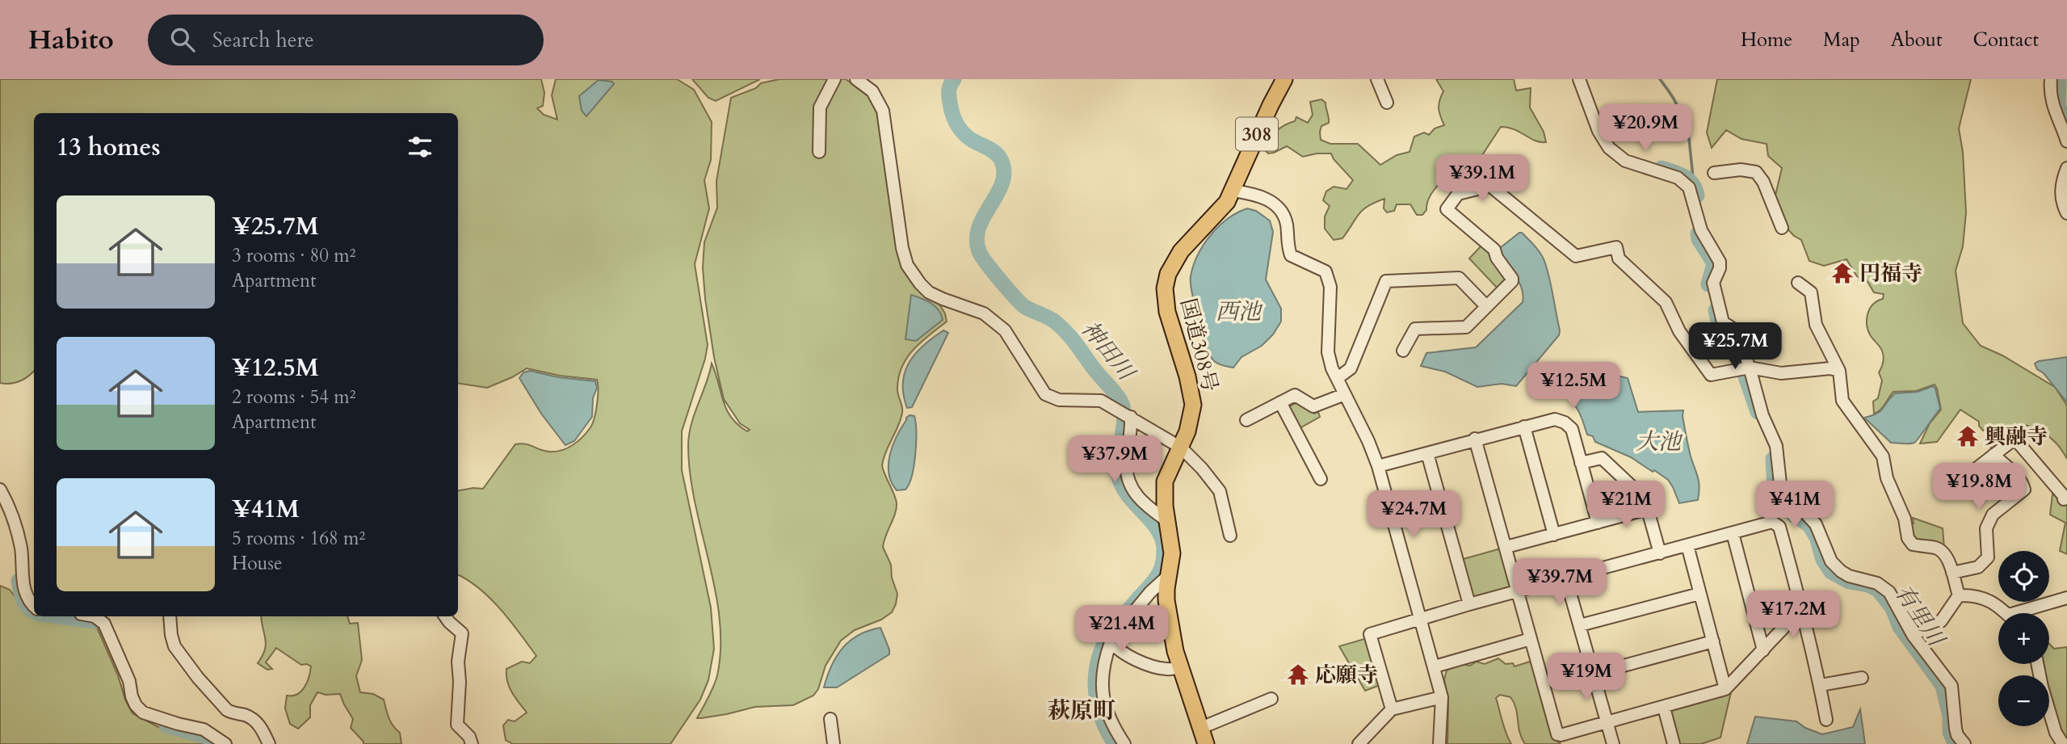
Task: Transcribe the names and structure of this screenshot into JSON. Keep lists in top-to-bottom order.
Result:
{
  "streets": {
    "highway": ["308", "国道308号"]
  },
  "districts": ["萩原町"],
  "water": [
    "西池",
    "神田川",
    "大池",
    "有里川"
  ],
  "places": {
    "temple": ["円福寺", "興融寺", "応願寺"]
  },
  "page": {
    "header": "Habito",
    "search": "Search here",
    "nav": [
      "Home",
      "Map",
      "About",
      "Contact"
    ],
    "price": [
      "¥20.9M",
      "¥39.1M",
      "¥25.7M",
      "¥12.5M",
      "¥37.9M",
      "¥19.8M",
      "¥21M",
      "¥41M",
      "¥24.7M",
      "¥39.7M",
      "¥17.2M",
      "¥21.4M",
      "¥19M"
    ],
    "heading": "13 homes",
    "list": [
      {
        "name": "¥25.7M",
        "note": "3 rooms · 80 m² · Apartment"
      },
      {
        "name": "¥12.5M",
        "note": "2 rooms · 54 m² · Apartment"
      },
      {
        "name": "¥41M",
        "note": "5 rooms · 168 m² · House"
      }
    ],
    "map_buttons": ["+", "−"]
  }
}
